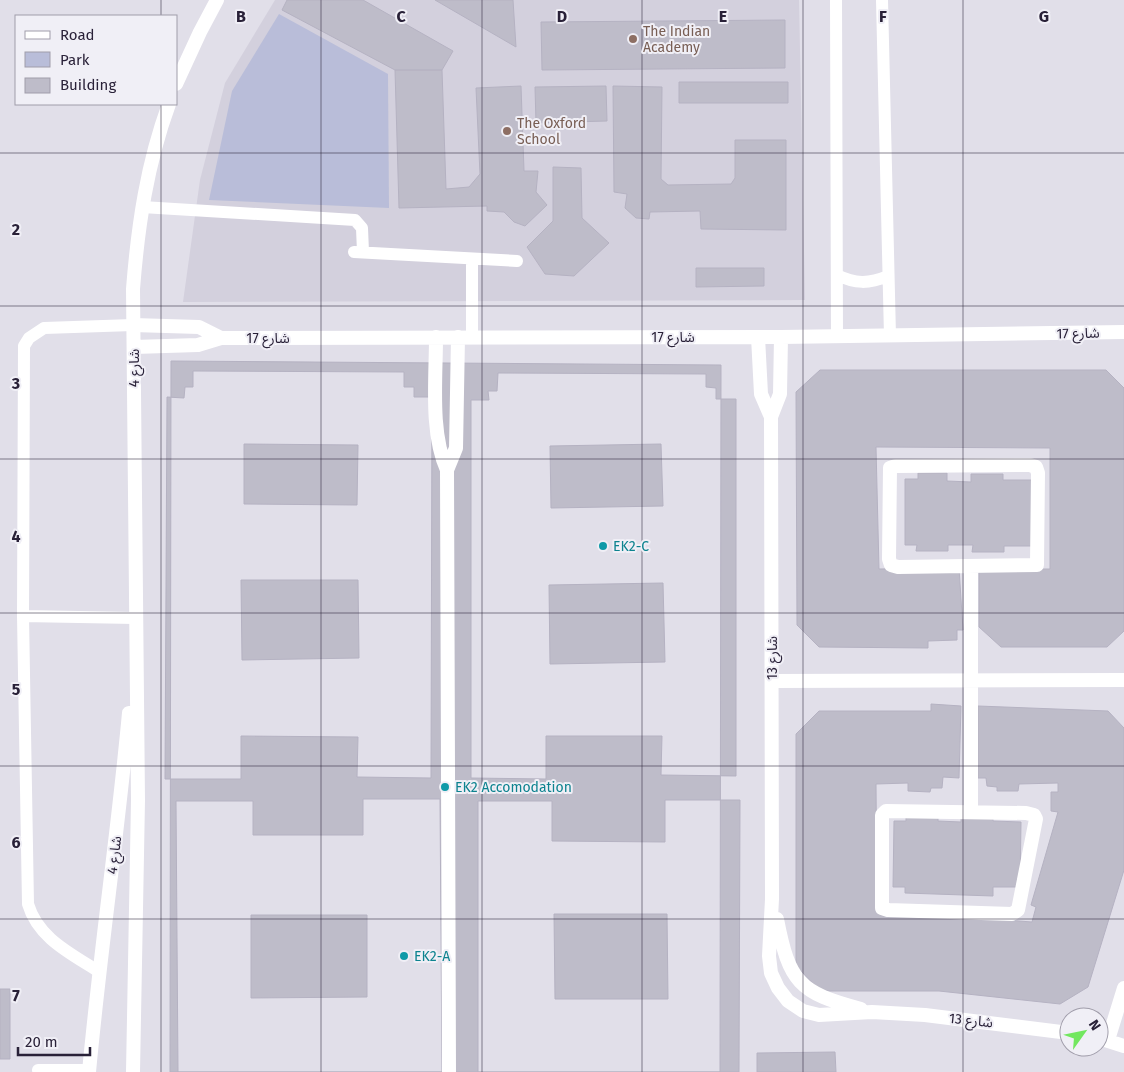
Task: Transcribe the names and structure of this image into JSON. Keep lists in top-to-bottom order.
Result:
{
  "streets": {
    "street": ["شارع 17", "شارع 4", "شارع 13"]
  },
  "crossings": [
    ["شارع 17", "شارع 4"],
    ["شارع 17", "شارع 13"]
  ],
  "places": [
    "The Indian Academy",
    "The Oxford School",
    "EK2-C",
    "EK2 Accomodation",
    "EK2-A"
  ],
  "legend": ["Road", "Park", "Building"],
  "scale_bar": "20 m",
  "north": "top right",
  "grid": {
    "columns": [
      "B",
      "C",
      "D",
      "E",
      "F",
      "G"
    ],
    "rows": [
      "2",
      "3",
      "4",
      "5",
      "6",
      "7"
    ]
  }
}
